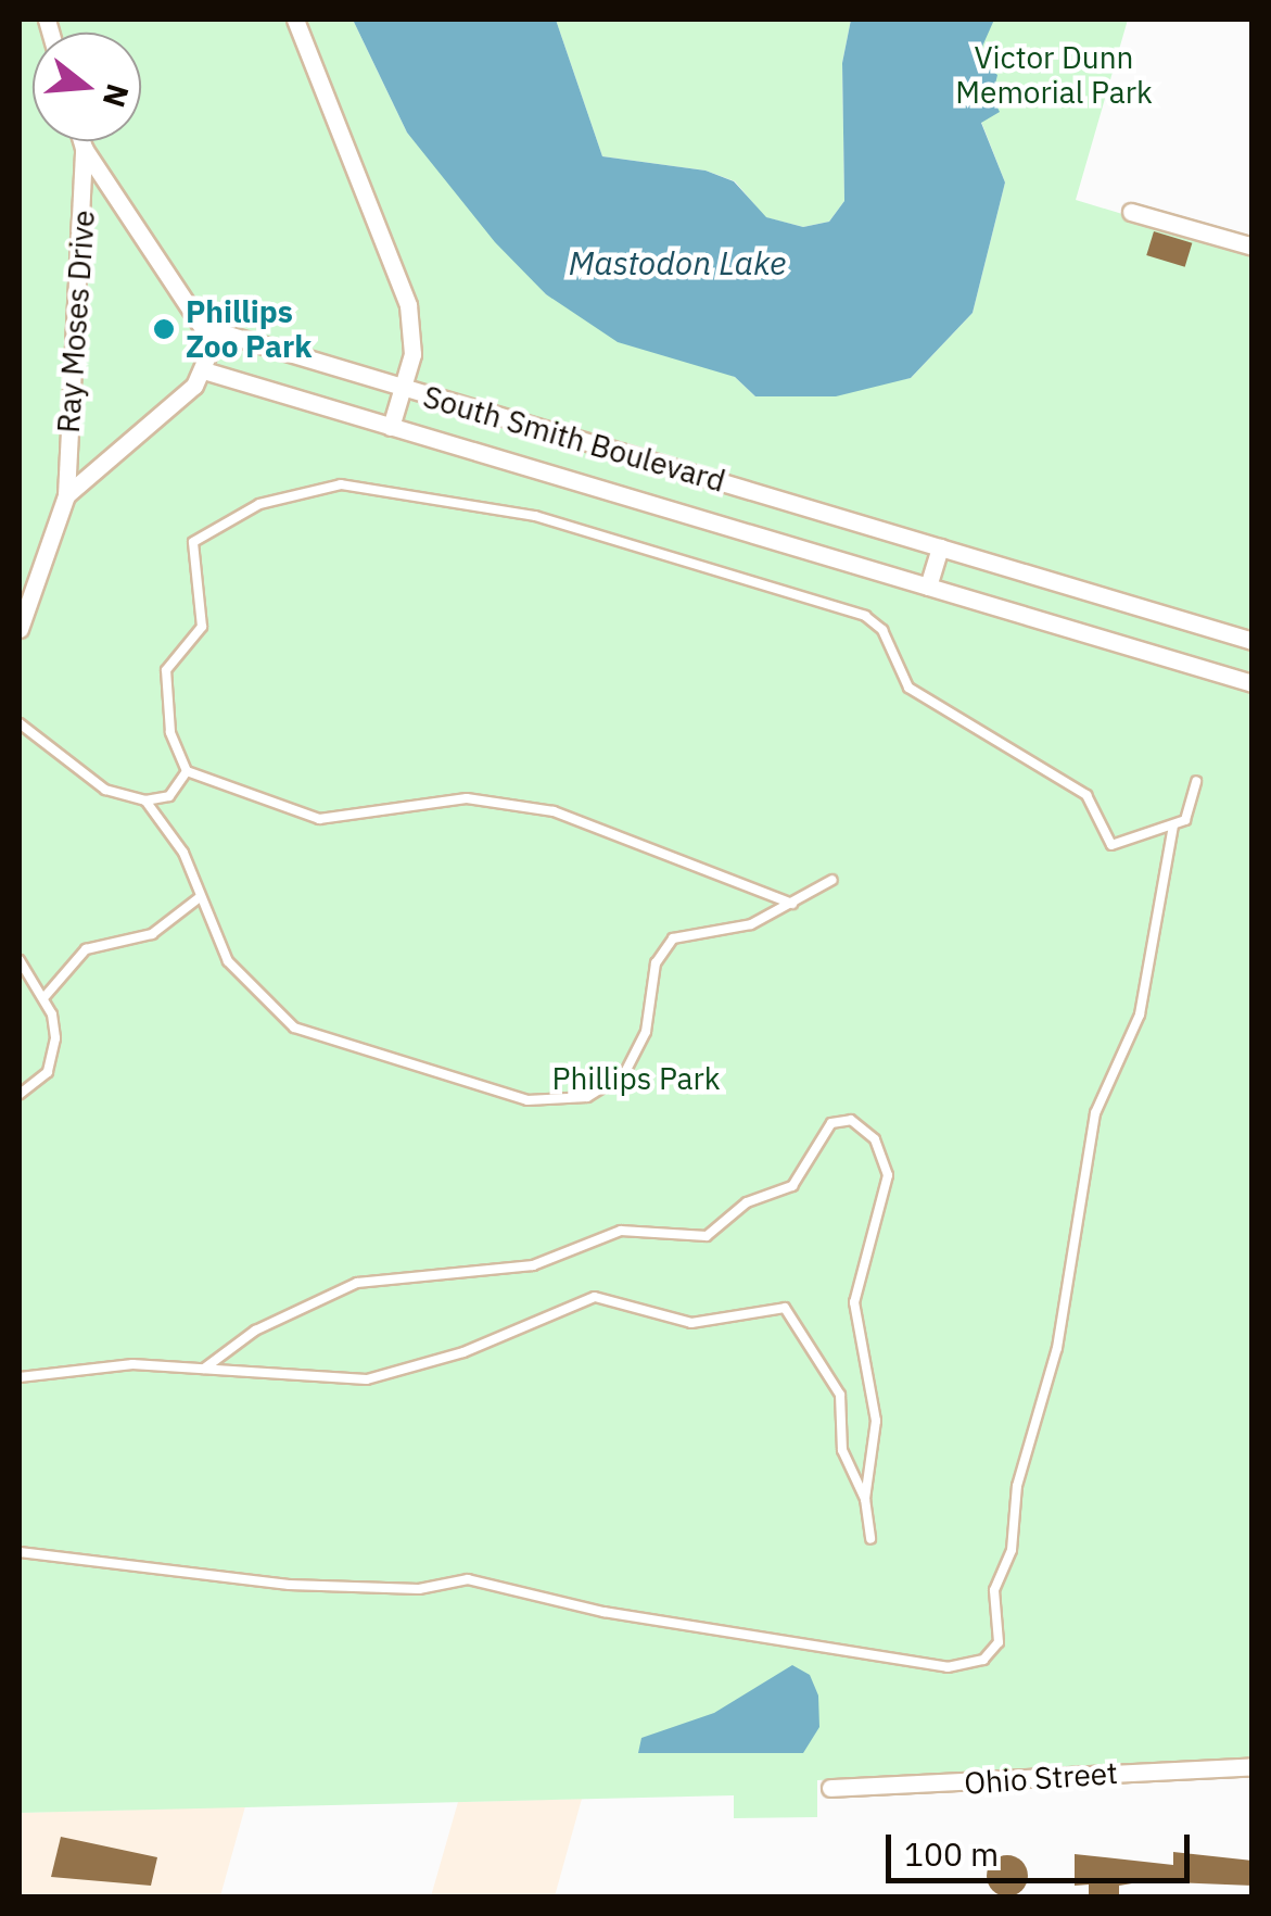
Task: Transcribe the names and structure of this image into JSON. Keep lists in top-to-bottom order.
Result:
{
  "streets": {
    "street": ["Ray Moses Drive", "South Smith Boulevard", "Ohio Street"]
  },
  "water": ["Mastodon Lake"],
  "parks": ["Victor Dunn Memorial Park", "Phillips Park"],
  "places": ["Phillips Zoo Park"],
  "scale_bar": "100 m",
  "north": "right"
}
